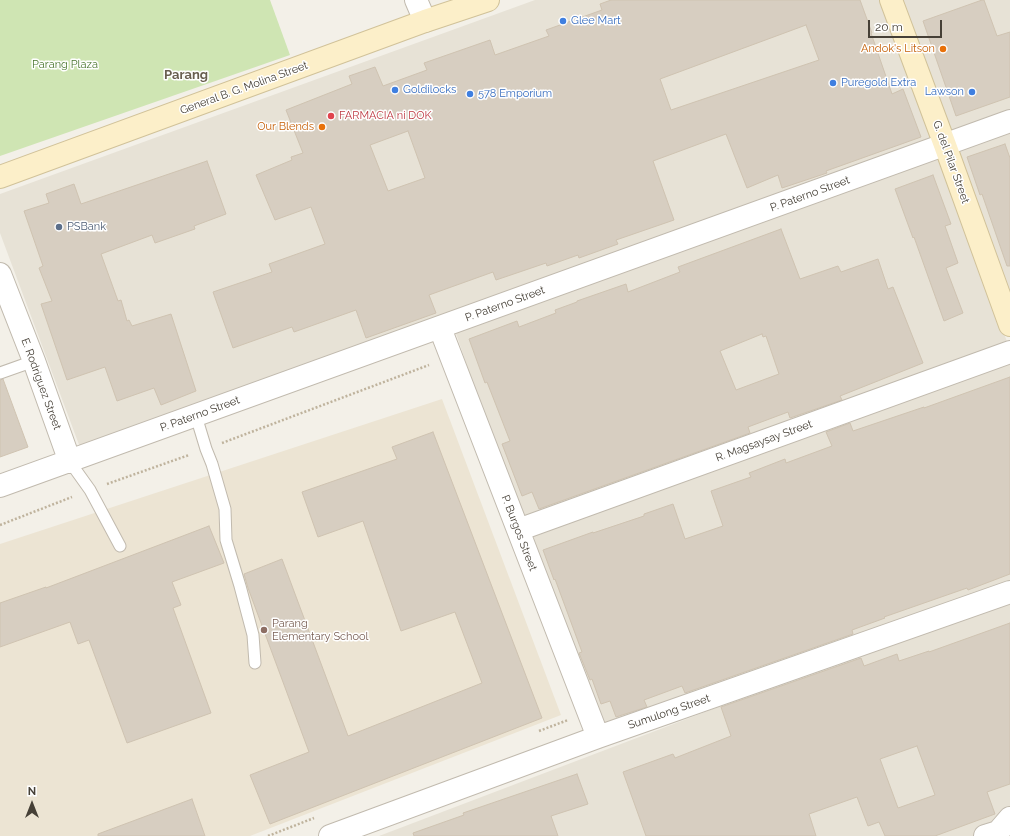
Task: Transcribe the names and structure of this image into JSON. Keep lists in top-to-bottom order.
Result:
{
  "streets": {
    "street": [
      "General B. G. Molina Street",
      "G. del Pilar Street",
      "P. Paterno Street",
      "E. Rodriguez Street",
      "R. Magsaysay Street",
      "P. Burgos Street",
      "Sumulong Street"
    ]
  },
  "crossings": [
    ["G. del Pilar Street", "P. Paterno Street"],
    ["P. Paterno Street", "E. Rodriguez Street"],
    ["P. Paterno Street", "P. Burgos Street"],
    ["R. Magsaysay Street", "P. Burgos Street"],
    ["P. Burgos Street", "Sumulong Street"]
  ],
  "districts": ["Parang"],
  "parks": ["Parang Plaza"],
  "places": [
    "Glee Mart",
    "Andok's Litson",
    "Puregold Extra",
    "Goldilocks",
    "Lawson",
    "578 Emporium",
    "FARMACIA ni DOK",
    "Our Blends",
    "PSBank",
    "Parang Elementary School"
  ],
  "scale_bar": "20 m",
  "north": "top"
}
